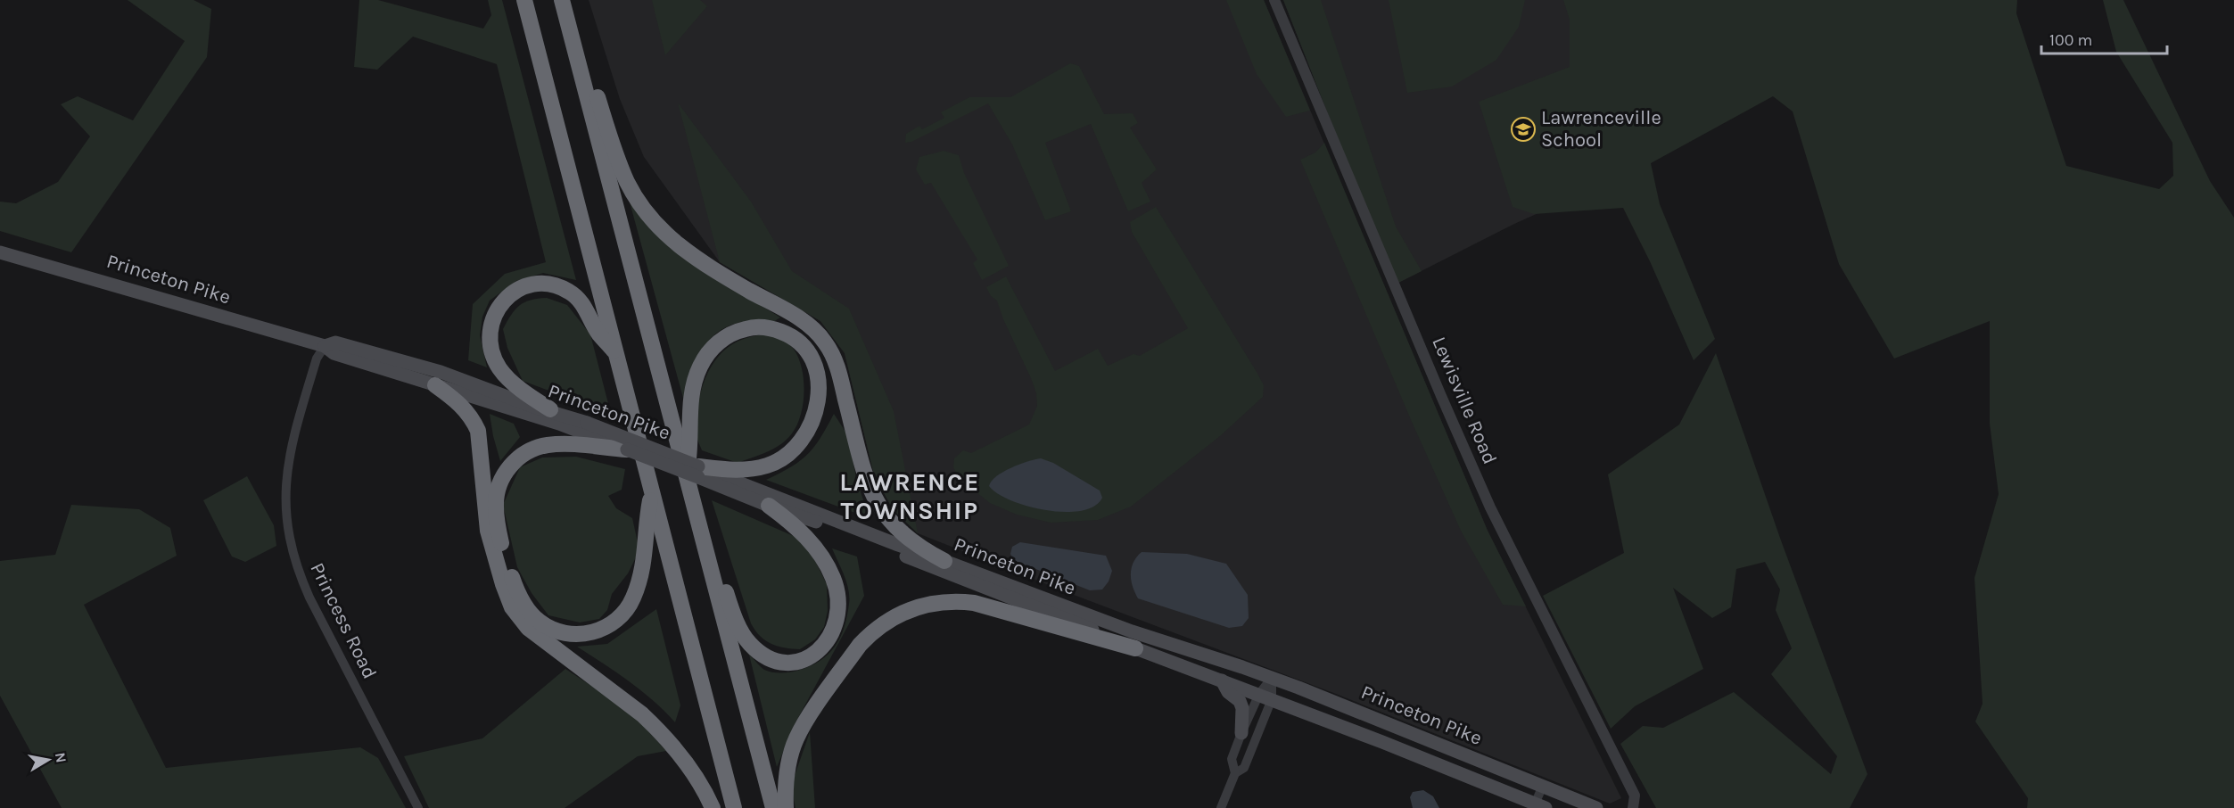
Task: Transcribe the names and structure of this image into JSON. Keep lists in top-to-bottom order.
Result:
{
  "streets": {
    "main road": ["Princeton Pike"],
    "street": ["Lewisville Road", "Princess Road"]
  },
  "crossings": [
    ["Princeton Pike", "Princess Road"]
  ],
  "districts": ["LAWRENCE TOWNSHIP"],
  "places": {
    "school or university": ["Lawrenceville School"]
  },
  "scale_bar": "100 m",
  "north": "right"
}
